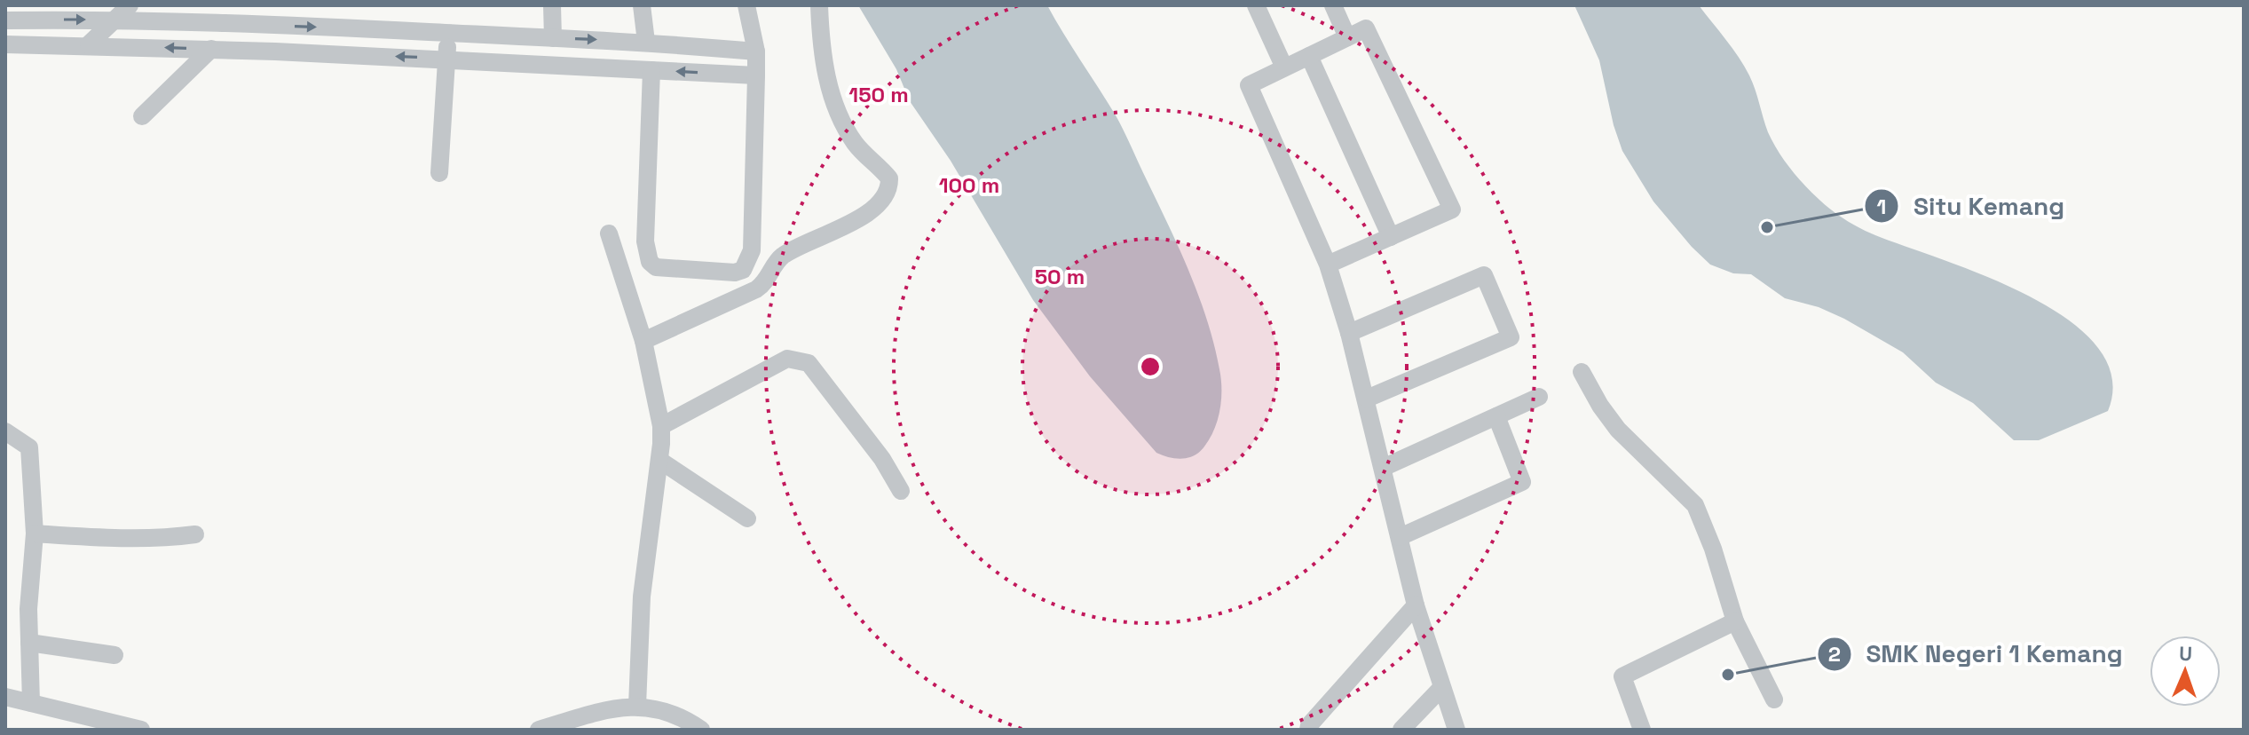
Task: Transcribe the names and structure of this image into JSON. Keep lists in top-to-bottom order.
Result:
{
  "places": ["Situ Kemang", "SMK Negeri 1 Kemang"],
  "north": "top",
  "rings": ["150 m", "100 m", "50 m"]
}
